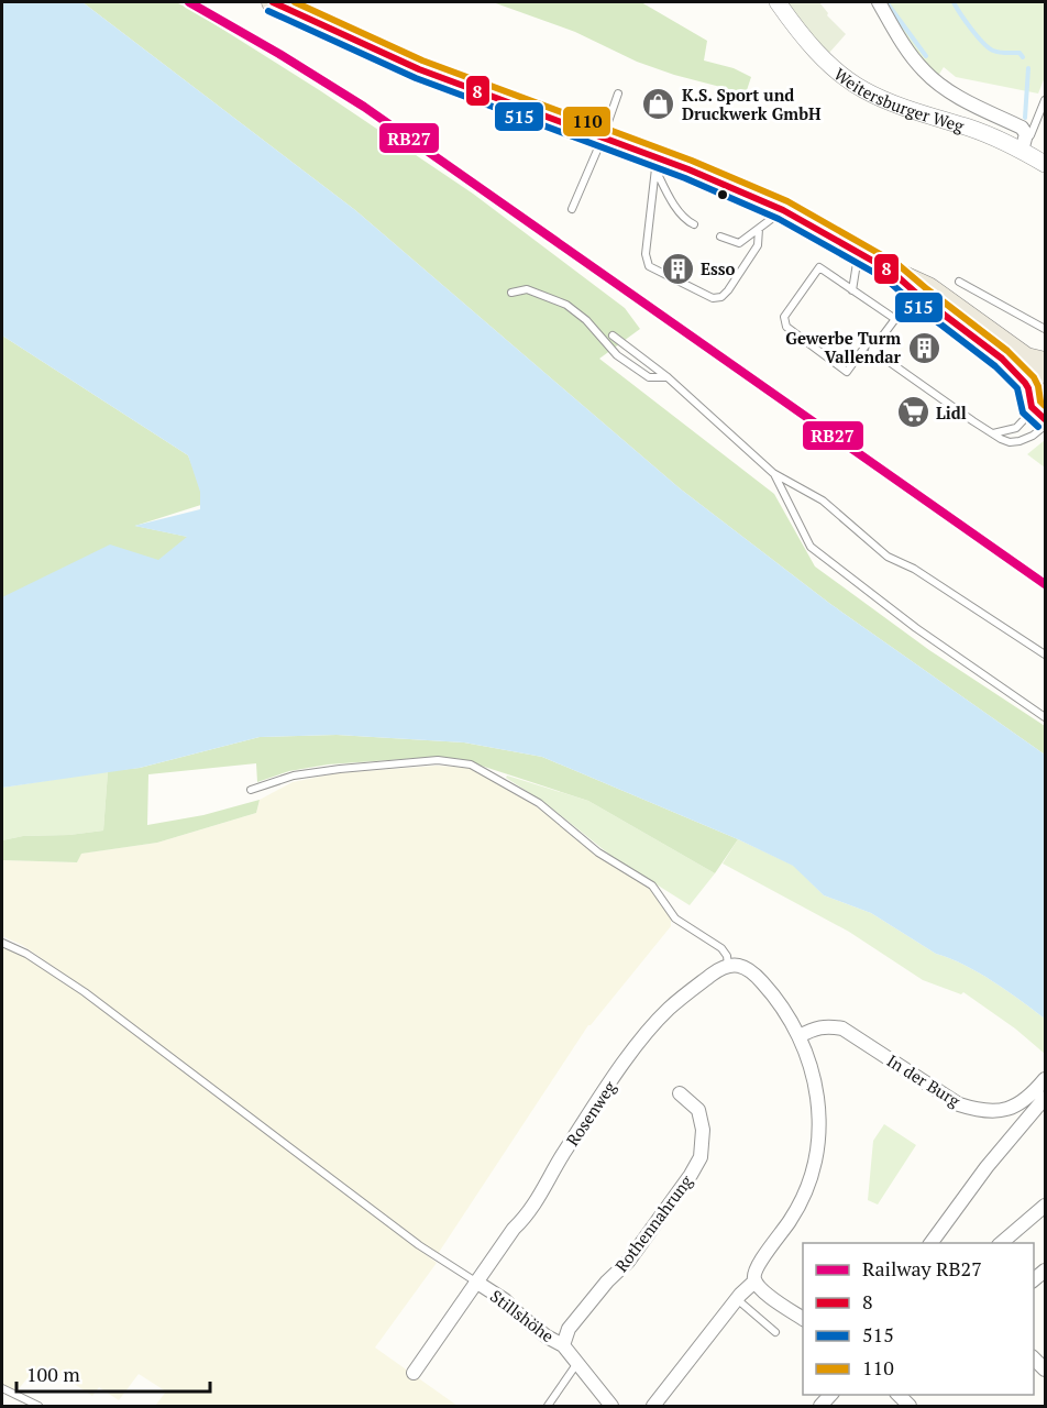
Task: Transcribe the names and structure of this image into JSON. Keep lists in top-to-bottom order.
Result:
{
  "streets": {
    "street": [
      "Weitersburger Weg",
      "In der Burg",
      "Rosenweg",
      "Rothennahrung",
      "Stillshöhe"
    ]
  },
  "crossings": [
    ["Rosenweg", "Stillshöhe"],
    ["Rothennahrung", "Stillshöhe"]
  ],
  "places": {
    "shop": ["K.S. Sport und Druckwerk GmbH"],
    "building": ["Esso", "Gewerbe Turm Vallendar"],
    "supermarket": ["Lidl"]
  },
  "lines": [
    "rail line RB27",
    "transit line 8",
    "transit line 110",
    "transit line 515"
  ],
  "legend": [
    "Railway RB27",
    "8",
    "515",
    "110"
  ],
  "scale_bar": "100 m"
}
